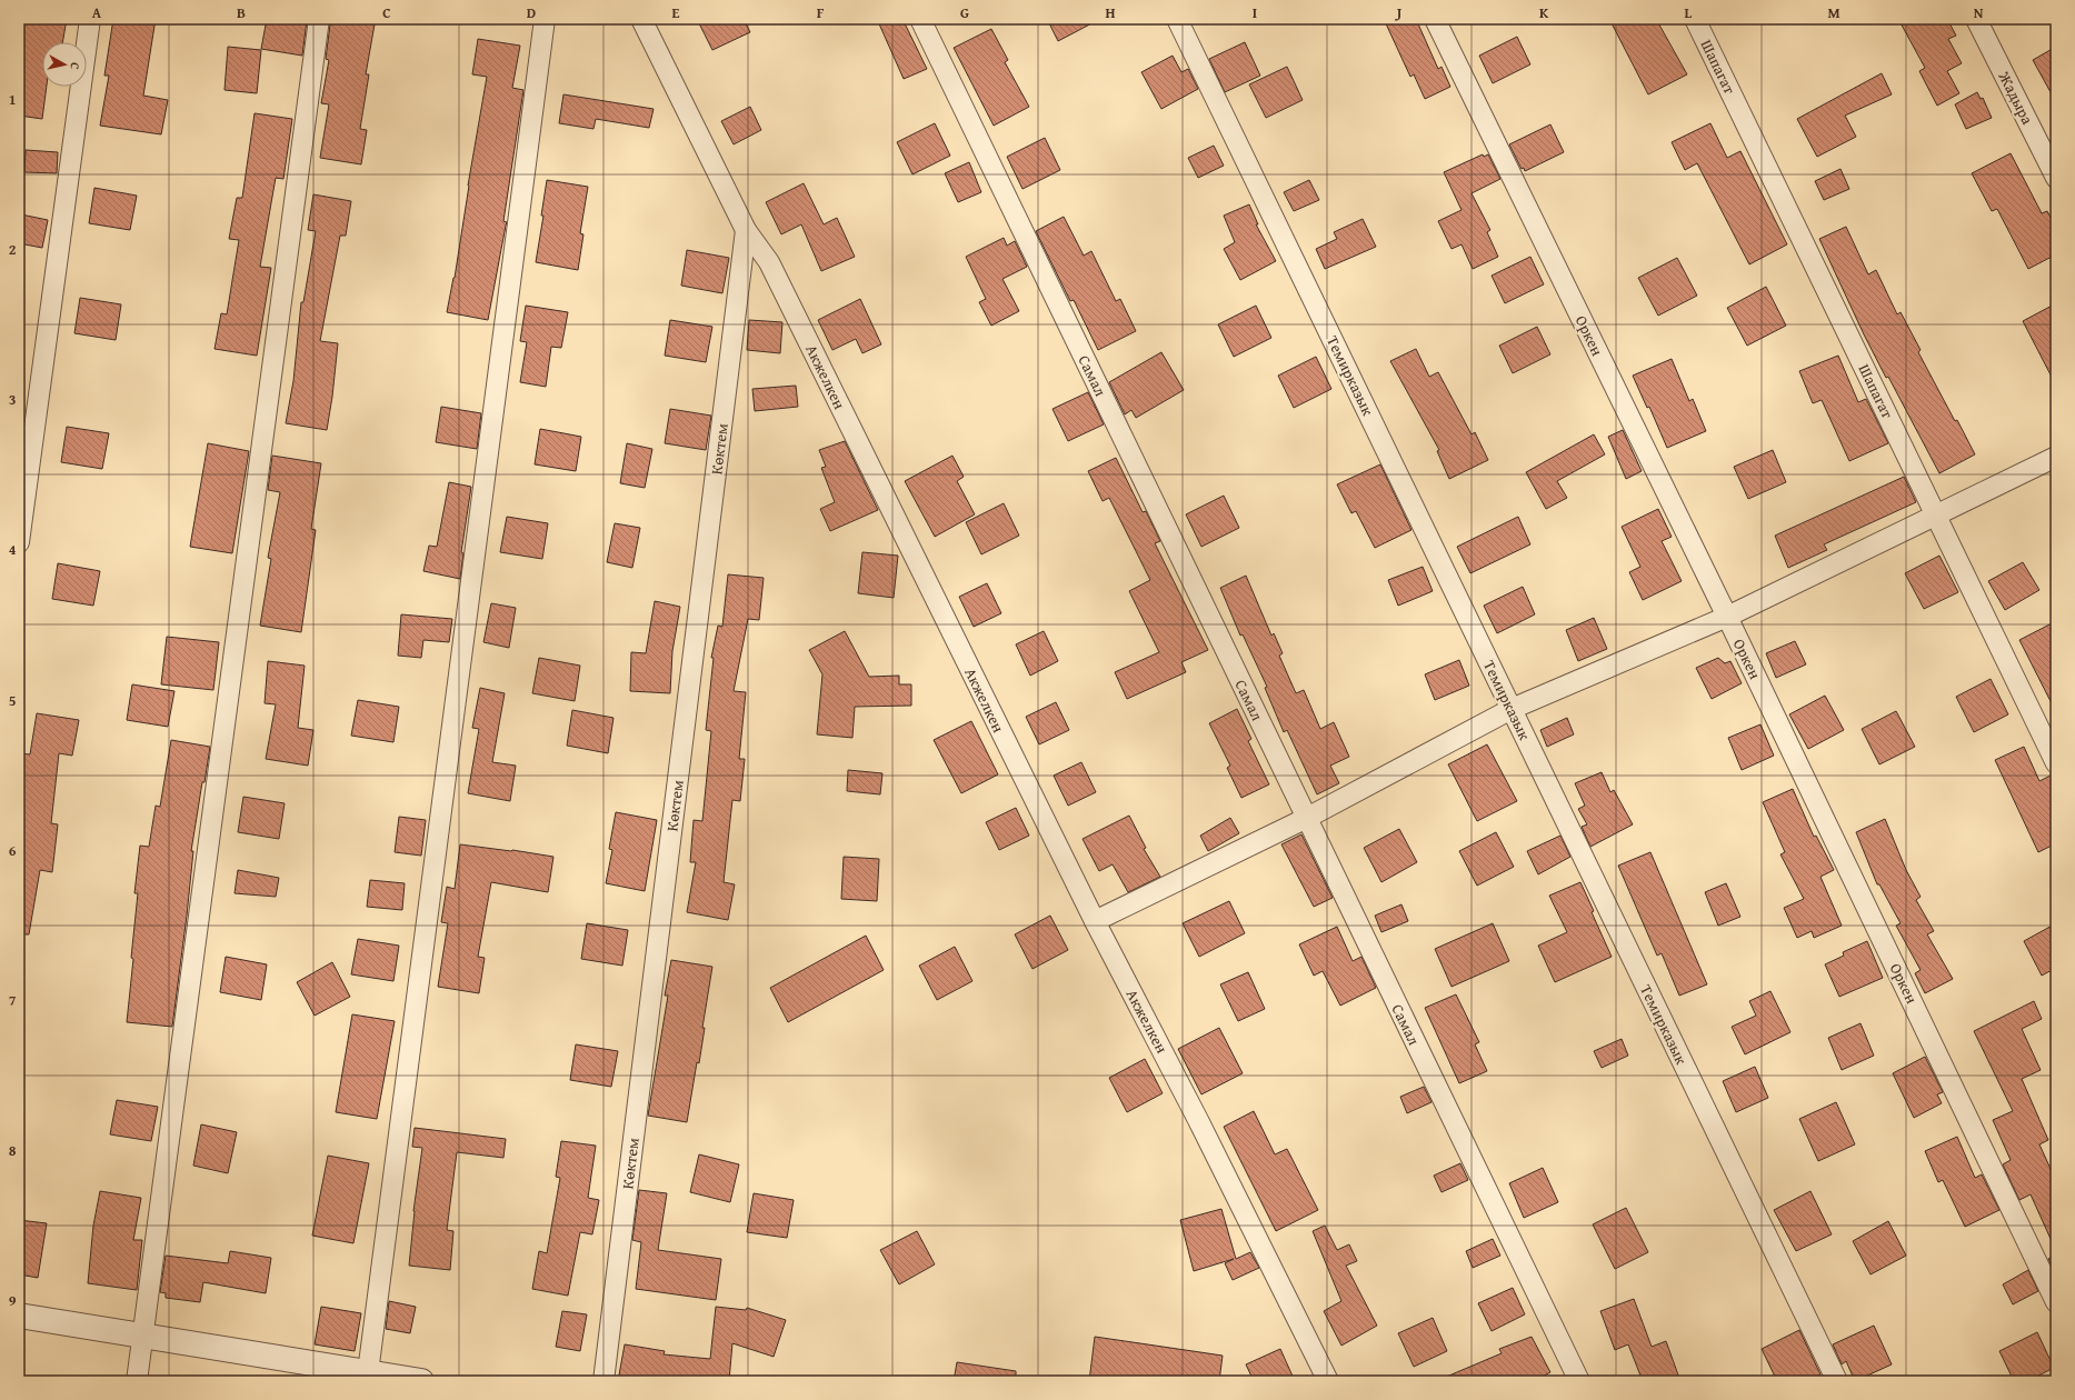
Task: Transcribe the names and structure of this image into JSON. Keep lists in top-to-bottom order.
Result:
{
  "streets": {
    "street": [
      "Шапагат",
      "Жадыра",
      "Оркен",
      "Самал",
      "Темирказык",
      "Акжелкен",
      "Көктем"
    ]
  },
  "crossings": [
    ["Акжелкен", "Көктем"]
  ],
  "north": "right",
  "grid": {
    "columns": [
      "A",
      "B",
      "C",
      "D",
      "E",
      "F",
      "G",
      "H",
      "I",
      "J",
      "K",
      "L",
      "M",
      "N"
    ],
    "rows": [
      "1",
      "2",
      "3",
      "4",
      "5",
      "6",
      "7",
      "8",
      "9"
    ]
  }
}
